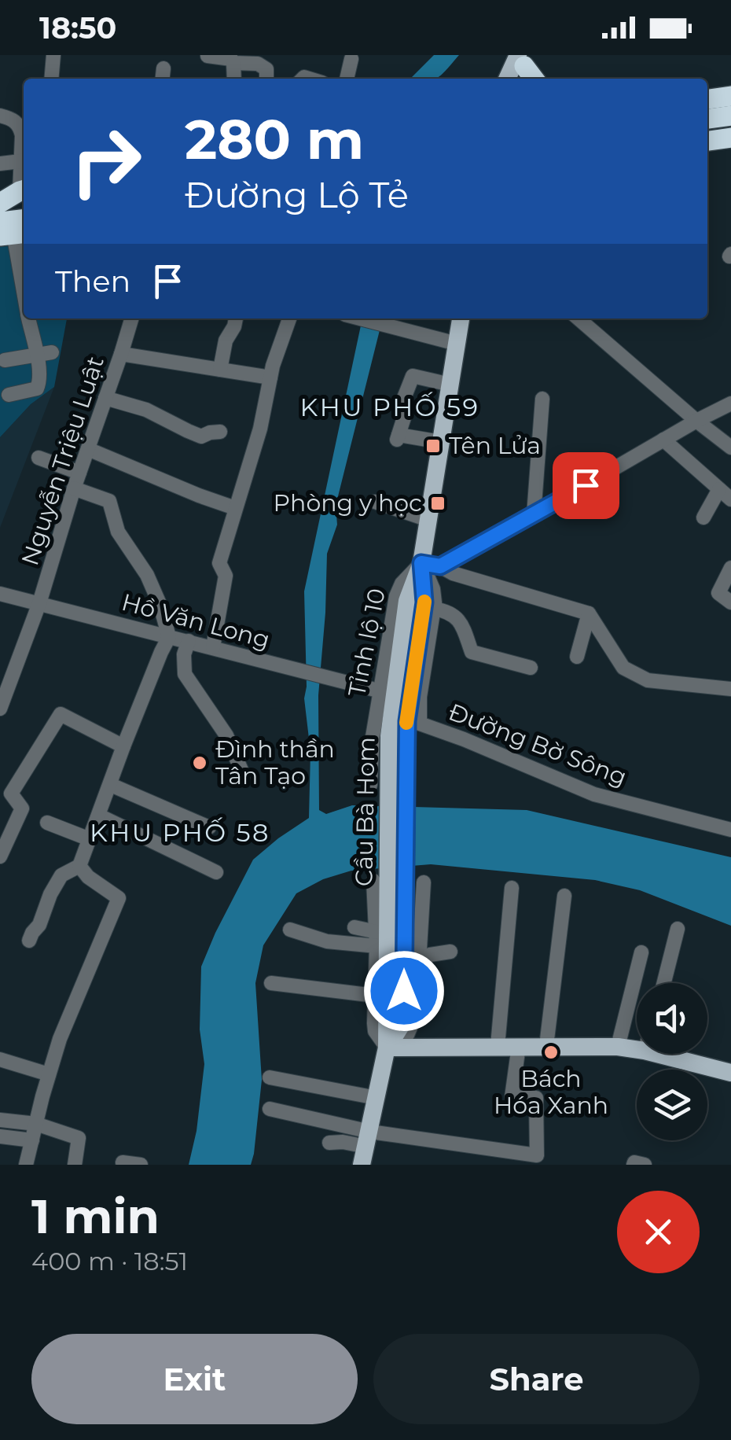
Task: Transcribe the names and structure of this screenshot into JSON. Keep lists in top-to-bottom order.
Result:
{
  "streets": {
    "main road": ["Tỉnh lộ 10", "Cầu Bà Hom"],
    "street": ["Nguyễn Triệu Luật", "Hồ Văn Long", "Đường Bờ Sông"]
  },
  "crossings": [
    ["Nguyễn Triệu Luật", "Hồ Văn Long"],
    ["Hồ Văn Long", "Tỉnh lộ 10"],
    ["Tỉnh lộ 10", "Đường Bờ Sông"],
    ["Tỉnh lộ 10", "Cầu Bà Hom"]
  ],
  "districts": ["KHU PHỐ 59", "KHU PHỐ 58"],
  "places": {
    "transit": ["Tên Lửa", "Phòng y học"],
    "other": ["Đình thần Tân Tạo", "Bách Hóa Xanh"]
  },
  "page": {
    "status": "18:50",
    "turn": ["280 m", "Đường Lộ Tẻ"],
    "then": "Then",
    "heading": ["1 min", "400 m · 18:51"],
    "buttons": ["Exit", "Share"]
  }
}
